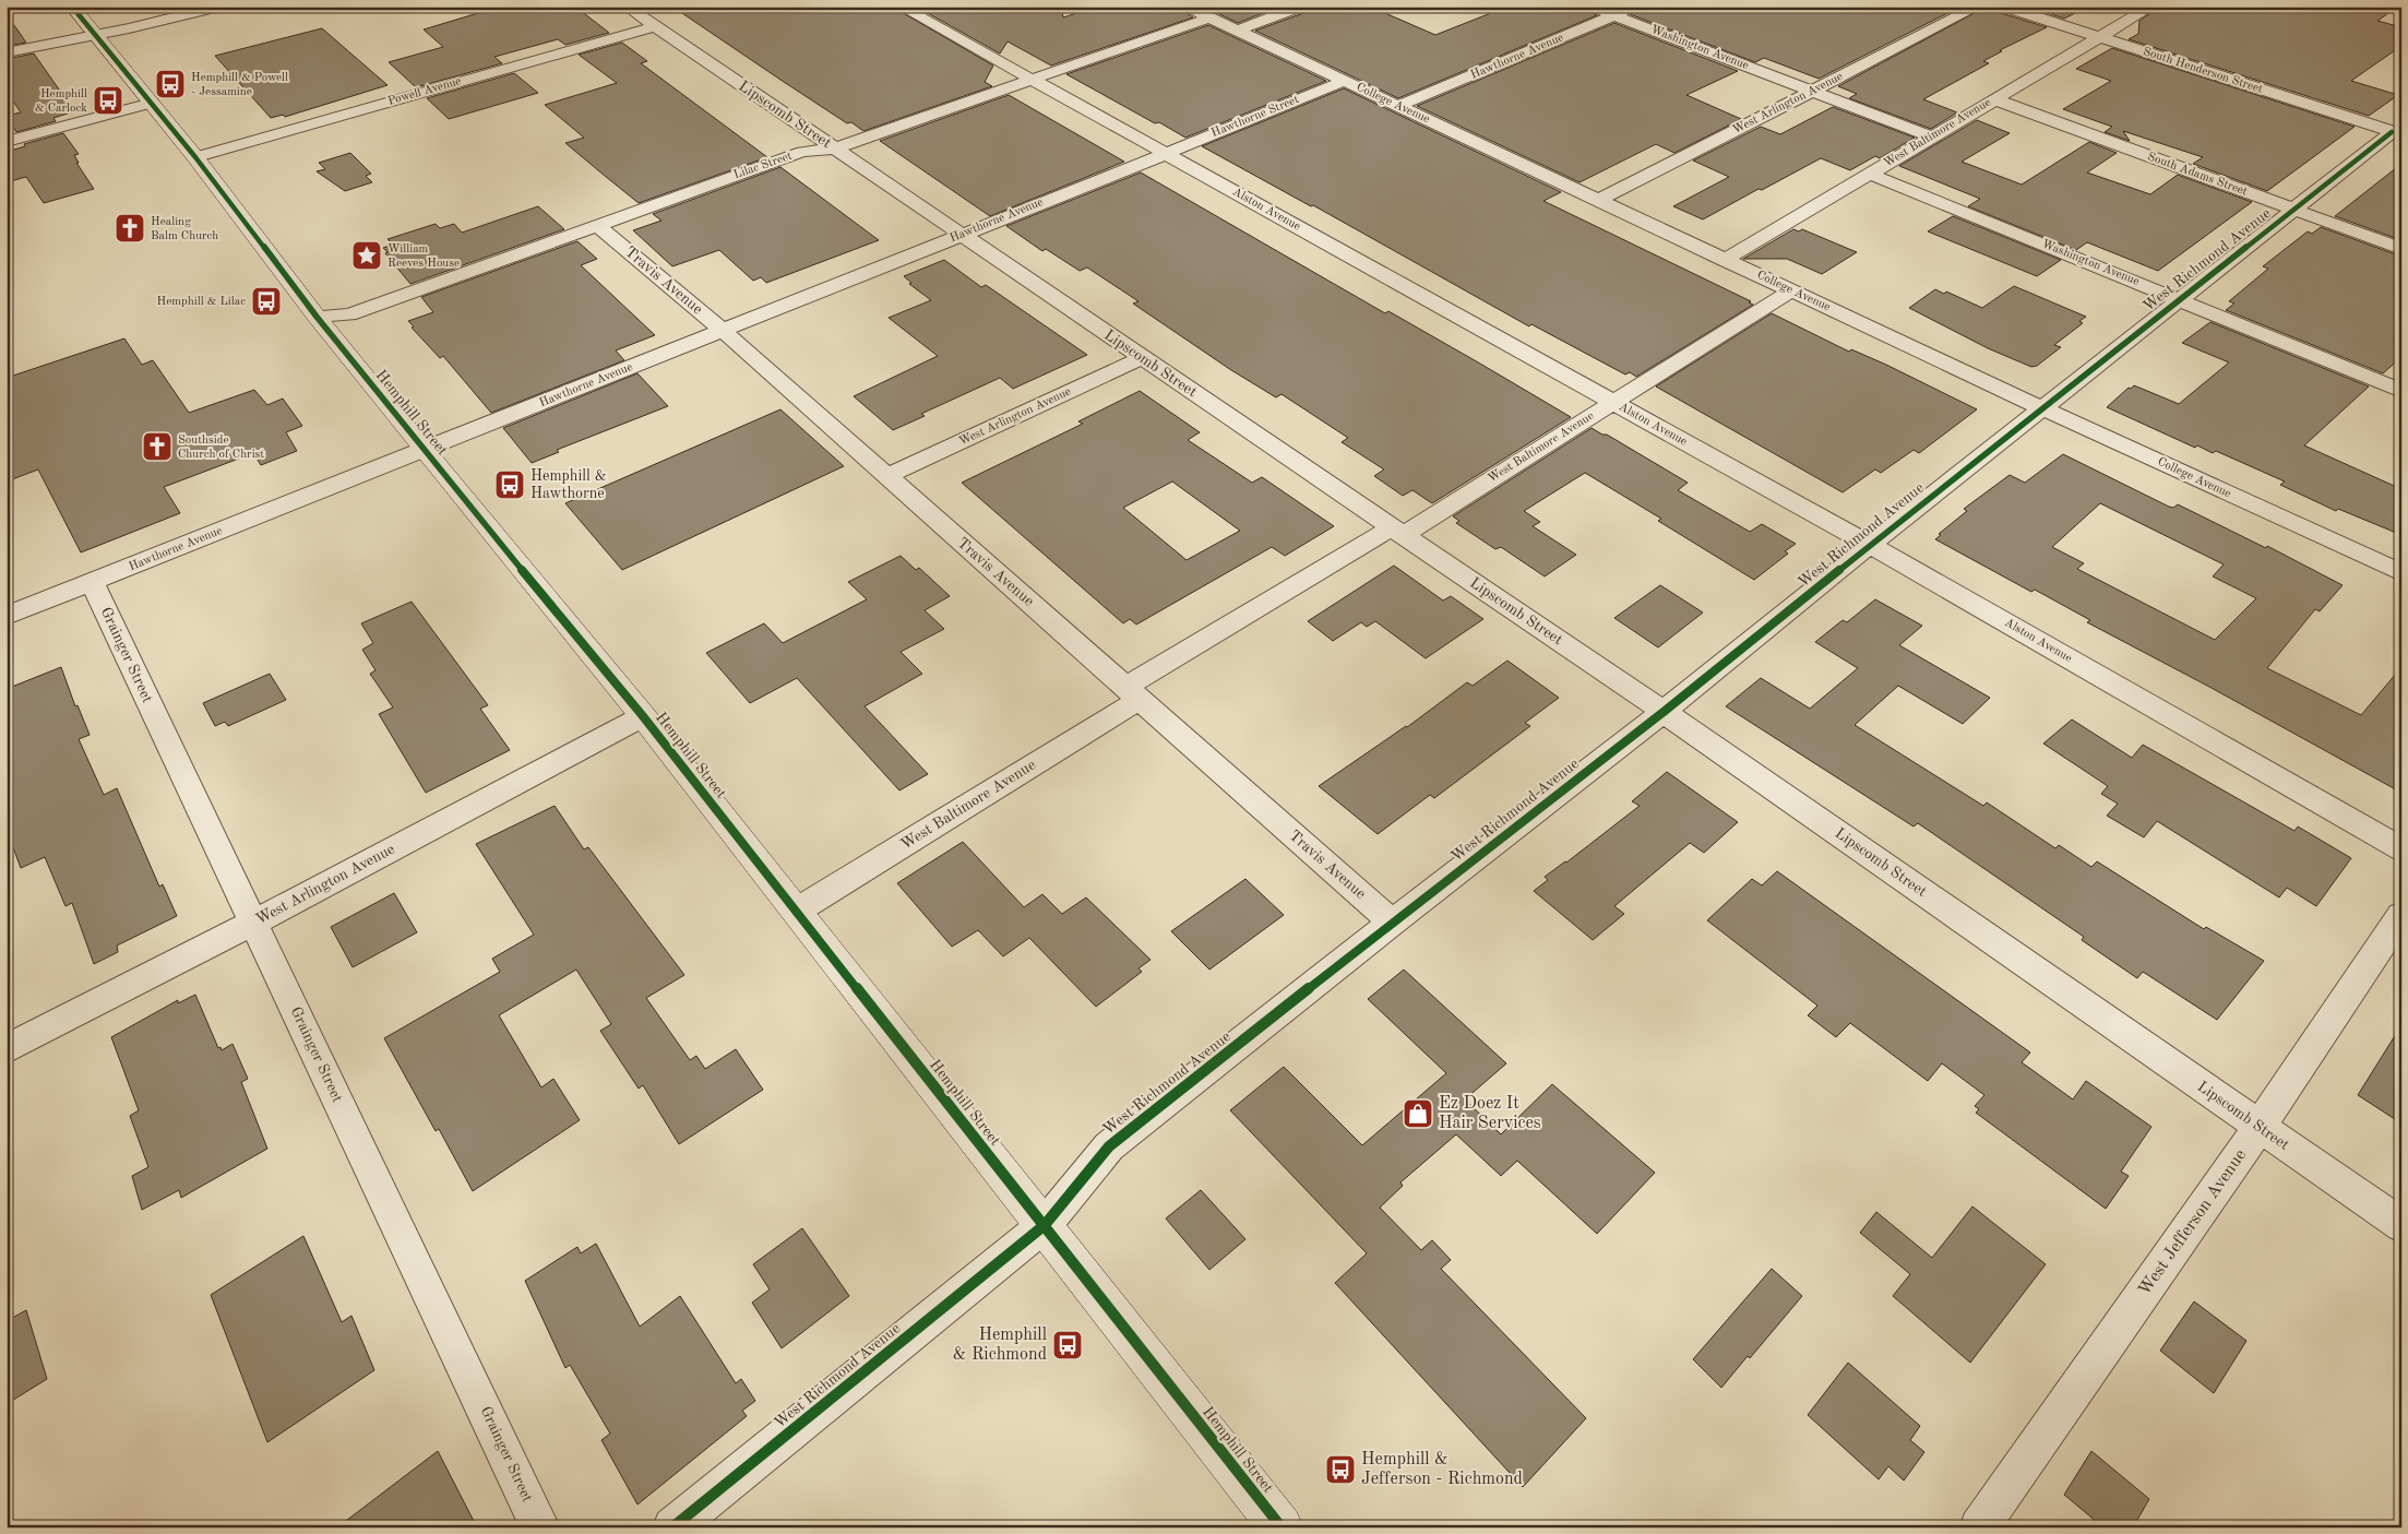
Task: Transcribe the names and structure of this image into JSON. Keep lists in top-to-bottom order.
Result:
{
  "streets": {
    "main road": ["Hemphill Street"],
    "street": [
      "Washington Avenue",
      "Hawthorne Avenue",
      "South Henderson Street",
      "Powell Avenue",
      "College Avenue",
      "West Arlington Avenue",
      "Lipscomb Street",
      "Hawthorne Street",
      "West Baltimore Avenue",
      "Lilac Street",
      "South Adams Street",
      "Alston Avenue",
      "West Richmond Avenue",
      "Travis Avenue",
      "Grainger Street",
      "West Jefferson Avenue"
    ]
  },
  "crossings": [
    ["Washington Avenue", "Hawthorne Avenue"],
    ["Washington Avenue", "West Arlington Avenue"],
    ["Washington Avenue", "West Baltimore Avenue"],
    ["Washington Avenue", "West Richmond Avenue"],
    ["Hawthorne Avenue", "College Avenue"],
    ["Hawthorne Avenue", "Lipscomb Street"],
    ["Hawthorne Avenue", "Hawthorne Street"],
    ["Hawthorne Avenue", "Alston Avenue"],
    ["Hawthorne Avenue", "Travis Avenue"],
    ["Hawthorne Avenue", "Hemphill Street"],
    ["Hawthorne Avenue", "Grainger Street"],
    ["South Henderson Street", "West Baltimore Avenue"],
    ["South Henderson Street", "West Richmond Avenue"],
    ["Powell Avenue", "Lipscomb Street"],
    ["Powell Avenue", "Hemphill Street"],
    ["College Avenue", "West Arlington Avenue"],
    ["College Avenue", "Hawthorne Street"],
    ["College Avenue", "West Baltimore Avenue"],
    ["College Avenue", "Lilac Street"],
    ["College Avenue", "West Richmond Avenue"],
    ["West Arlington Avenue", "Lipscomb Street"],
    ["West Arlington Avenue", "Travis Avenue"],
    ["West Arlington Avenue", "Hemphill Street"],
    ["West Arlington Avenue", "Grainger Street"],
    ["Lipscomb Street", "West Baltimore Avenue"],
    ["Lipscomb Street", "Lilac Street"],
    ["Lipscomb Street", "West Richmond Avenue"],
    ["Lipscomb Street", "West Jefferson Avenue"],
    ["Hawthorne Street", "Alston Avenue"],
    ["West Baltimore Avenue", "South Adams Street"],
    ["West Baltimore Avenue", "Alston Avenue"],
    ["West Baltimore Avenue", "Travis Avenue"],
    ["West Baltimore Avenue", "Hemphill Street"],
    ["Lilac Street", "Alston Avenue"],
    ["Lilac Street", "Travis Avenue"],
    ["Lilac Street", "Hemphill Street"],
    ["South Adams Street", "West Richmond Avenue"],
    ["Alston Avenue", "West Richmond Avenue"],
    ["West Richmond Avenue", "Travis Avenue"],
    ["West Richmond Avenue", "Hemphill Street"]
  ],
  "places": {
    "bus stop": [
      "Hemphill & Powell - Jessamine",
      "Hemphill & Carlock",
      "Hemphill & Lilac",
      "Hemphill & Hawthorne",
      "Hemphill & Richmond",
      "Hemphill & Jefferson - Richmond"
    ],
    "church": ["Healing Balm Church", "Southside Church of Christ"],
    "place": ["William Reeves House"],
    "shop": ["Ez Doez It Hair Services"]
  }
}
